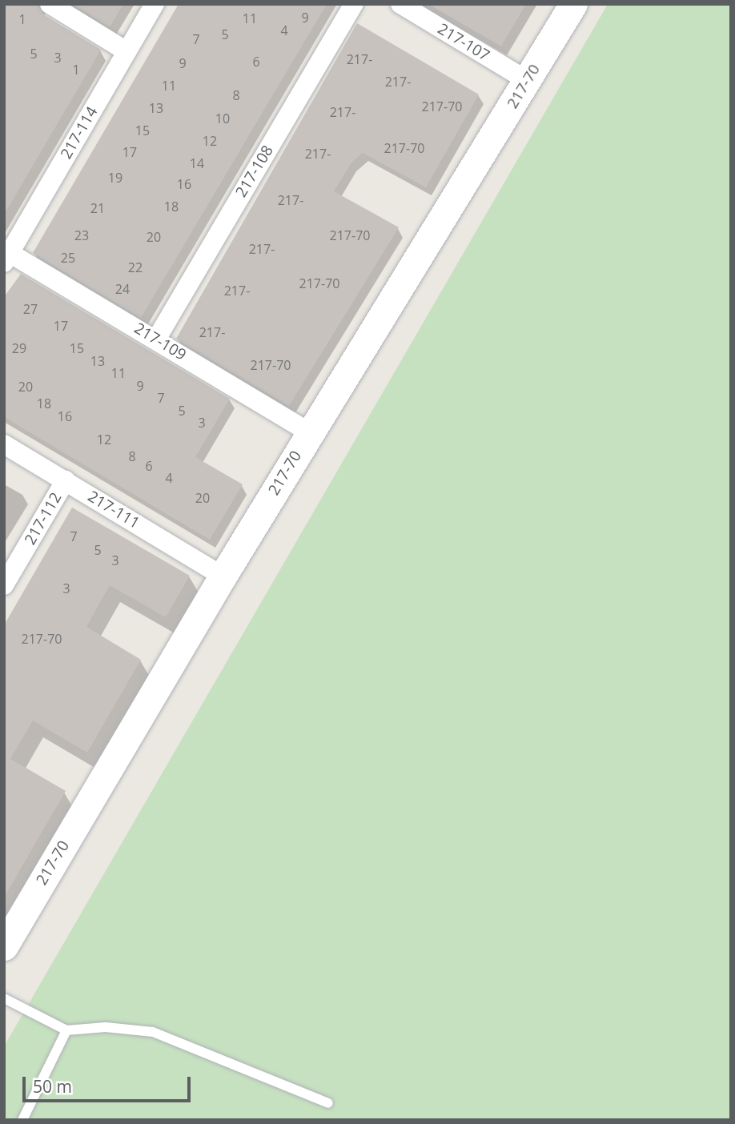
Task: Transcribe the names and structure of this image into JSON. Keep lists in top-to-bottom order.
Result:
{
  "streets": {
    "street": [
      "217-107",
      "217-70",
      "217-114",
      "217-108",
      "217-109",
      "217-111",
      "217-112"
    ]
  },
  "crossings": [
    ["217-107", "217-70"],
    ["217-70", "217-109"],
    ["217-70", "217-111"],
    ["217-114", "217-109"],
    ["217-108", "217-109"],
    ["217-111", "217-112"]
  ],
  "house_numbers": [
    "9",
    "11",
    "1",
    "4",
    "5",
    "7",
    "5",
    "3",
    "217-",
    "6",
    "9",
    "1",
    "217-",
    "11",
    "8",
    "217-70",
    "13",
    "217-",
    "10",
    "15",
    "12",
    "217-70",
    "17",
    "217-",
    "14",
    "19",
    "16",
    "217-",
    "18",
    "21",
    "23",
    "217-70",
    "20",
    "217-",
    "25",
    "22",
    "217-70",
    "24",
    "217-",
    "27",
    "17",
    "217-",
    "29",
    "15",
    "13",
    "217-70",
    "11",
    "9",
    "20",
    "7",
    "18",
    "5",
    "16",
    "3",
    "12",
    "8",
    "6",
    "4",
    "20",
    "7",
    "5",
    "3",
    "3",
    "217-70"
  ],
  "scale_bar": "50 m"
}
